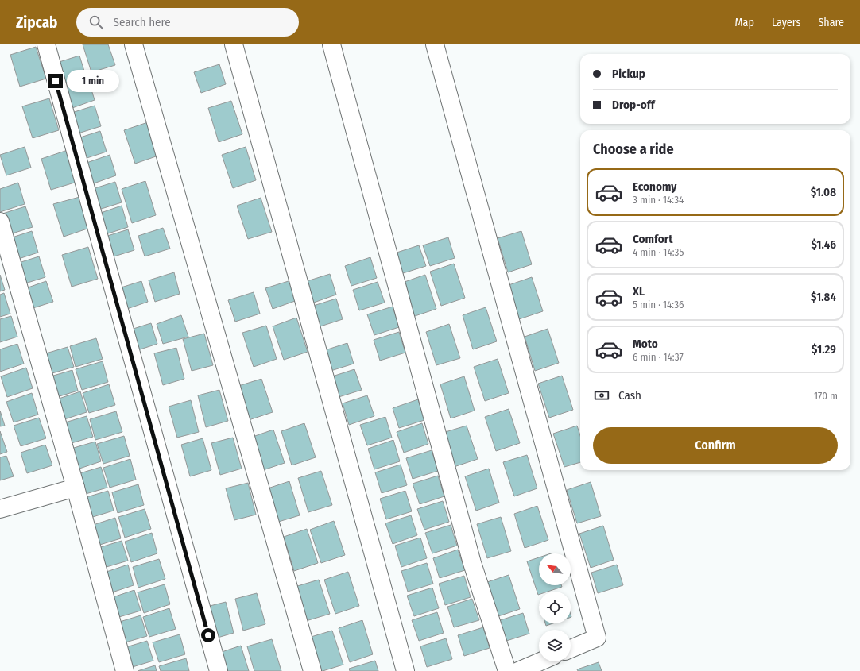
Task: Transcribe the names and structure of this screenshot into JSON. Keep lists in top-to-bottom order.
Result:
{
  "north": "top left",
  "page": {
    "header": "Zipcab",
    "search": "Search here",
    "nav": ["Map", "Layers", "Share"],
    "banner": ["Pickup", "Drop-off"],
    "bubble": "1 min",
    "heading": "Choose a ride",
    "list": [
      {
        "name": "Economy",
        "note": "3 min · 14:34",
        "value": "$1.08"
      },
      {
        "name": "Comfort",
        "note": "4 min · 14:35",
        "value": "$1.46"
      },
      {
        "name": "XL",
        "note": "5 min · 14:36",
        "value": "$1.84"
      },
      {
        "name": "Moto",
        "note": "6 min · 14:37",
        "value": "$1.29"
      }
    ],
    "pay": ["Cash", "170 m"],
    "buttons": "Confirm"
  }
}
